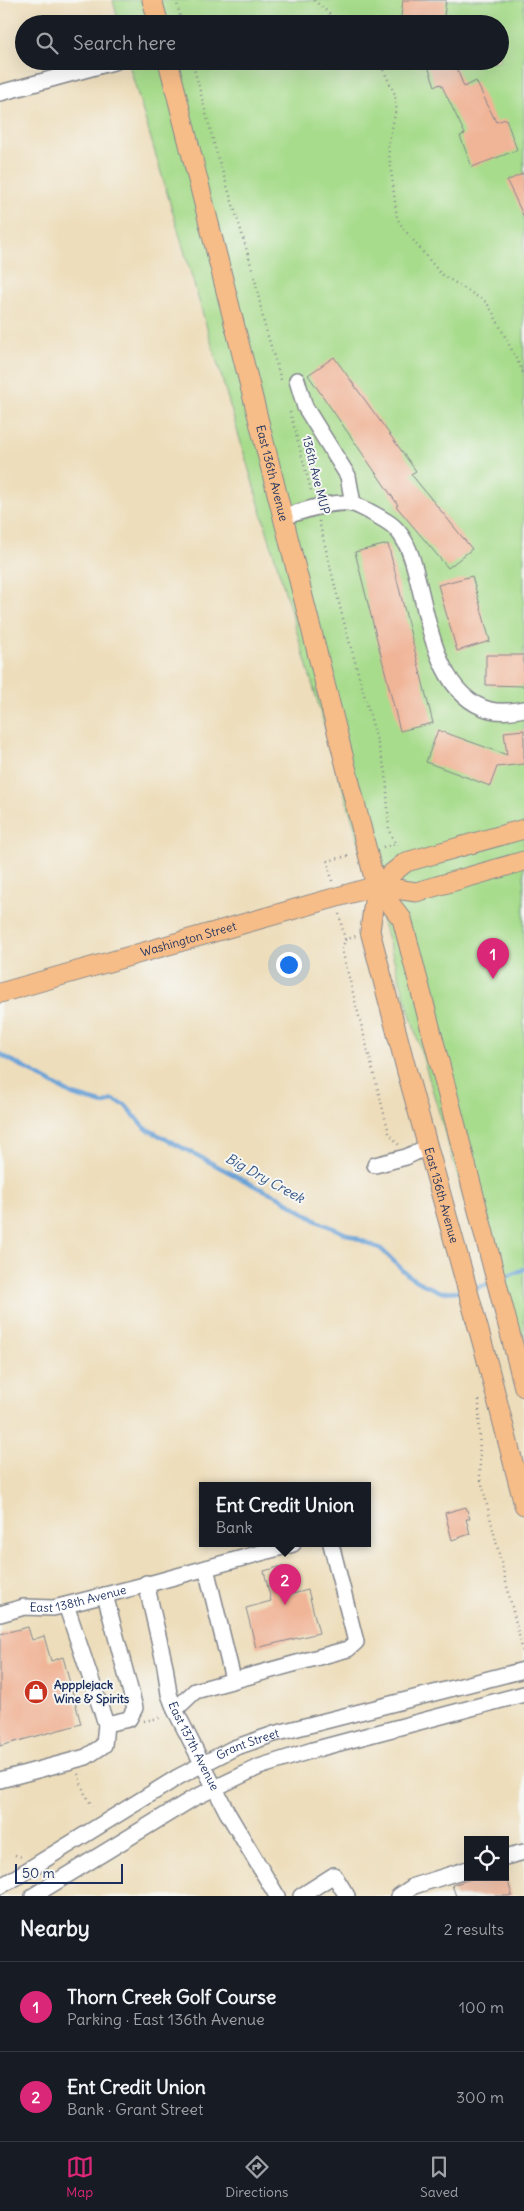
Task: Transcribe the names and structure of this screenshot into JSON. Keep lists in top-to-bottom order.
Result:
{
  "streets": {
    "main road": ["East 136th Avenue", "Washington Street"],
    "street": ["East 138th Avenue", "Grant Street", "East 137th Avenue"],
    "path": ["136th Ave MUP"]
  },
  "crossings": [
    ["East 136th Avenue", "Washington Street"],
    ["136th Ave MUP", "Washington Street"],
    ["East 138th Avenue", "East 137th Avenue"],
    ["Grant Street", "East 137th Avenue"]
  ],
  "water": ["Big Dry Creek"],
  "places": {
    "shop": ["Appplejack Wine & Spirits"]
  },
  "scale_bar": "50 m",
  "page": {
    "search": "Search here",
    "pins": ["1", "2"],
    "popup": ["Ent Credit Union", "Bank"],
    "scale": "50 m",
    "heading": ["Nearby", "2 results"],
    "list": [
      {
        "mark": "1",
        "name": "Thorn Creek Golf Course",
        "note": "Parking · East 136th Avenue",
        "value": "100 m"
      },
      {
        "mark": "2",
        "name": "Ent Credit Union",
        "note": "Bank · Grant Street",
        "value": "300 m"
      }
    ],
    "nav": ["Map", "Directions", "Saved"]
  }
}
